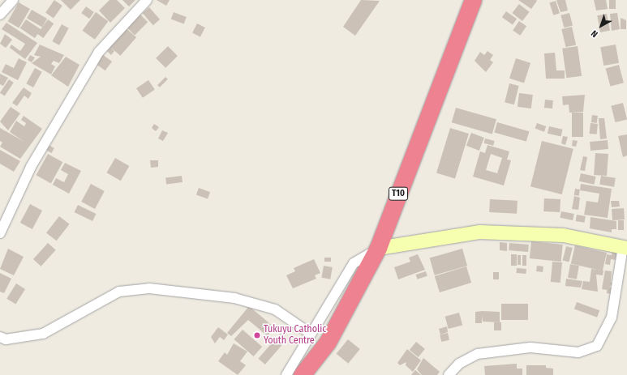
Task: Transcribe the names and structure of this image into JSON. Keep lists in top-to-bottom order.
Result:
{
  "streets": {
    "highway": ["T10"]
  },
  "places": ["Tukuyu Catholic Youth Centre"],
  "north": "bottom left"
}
